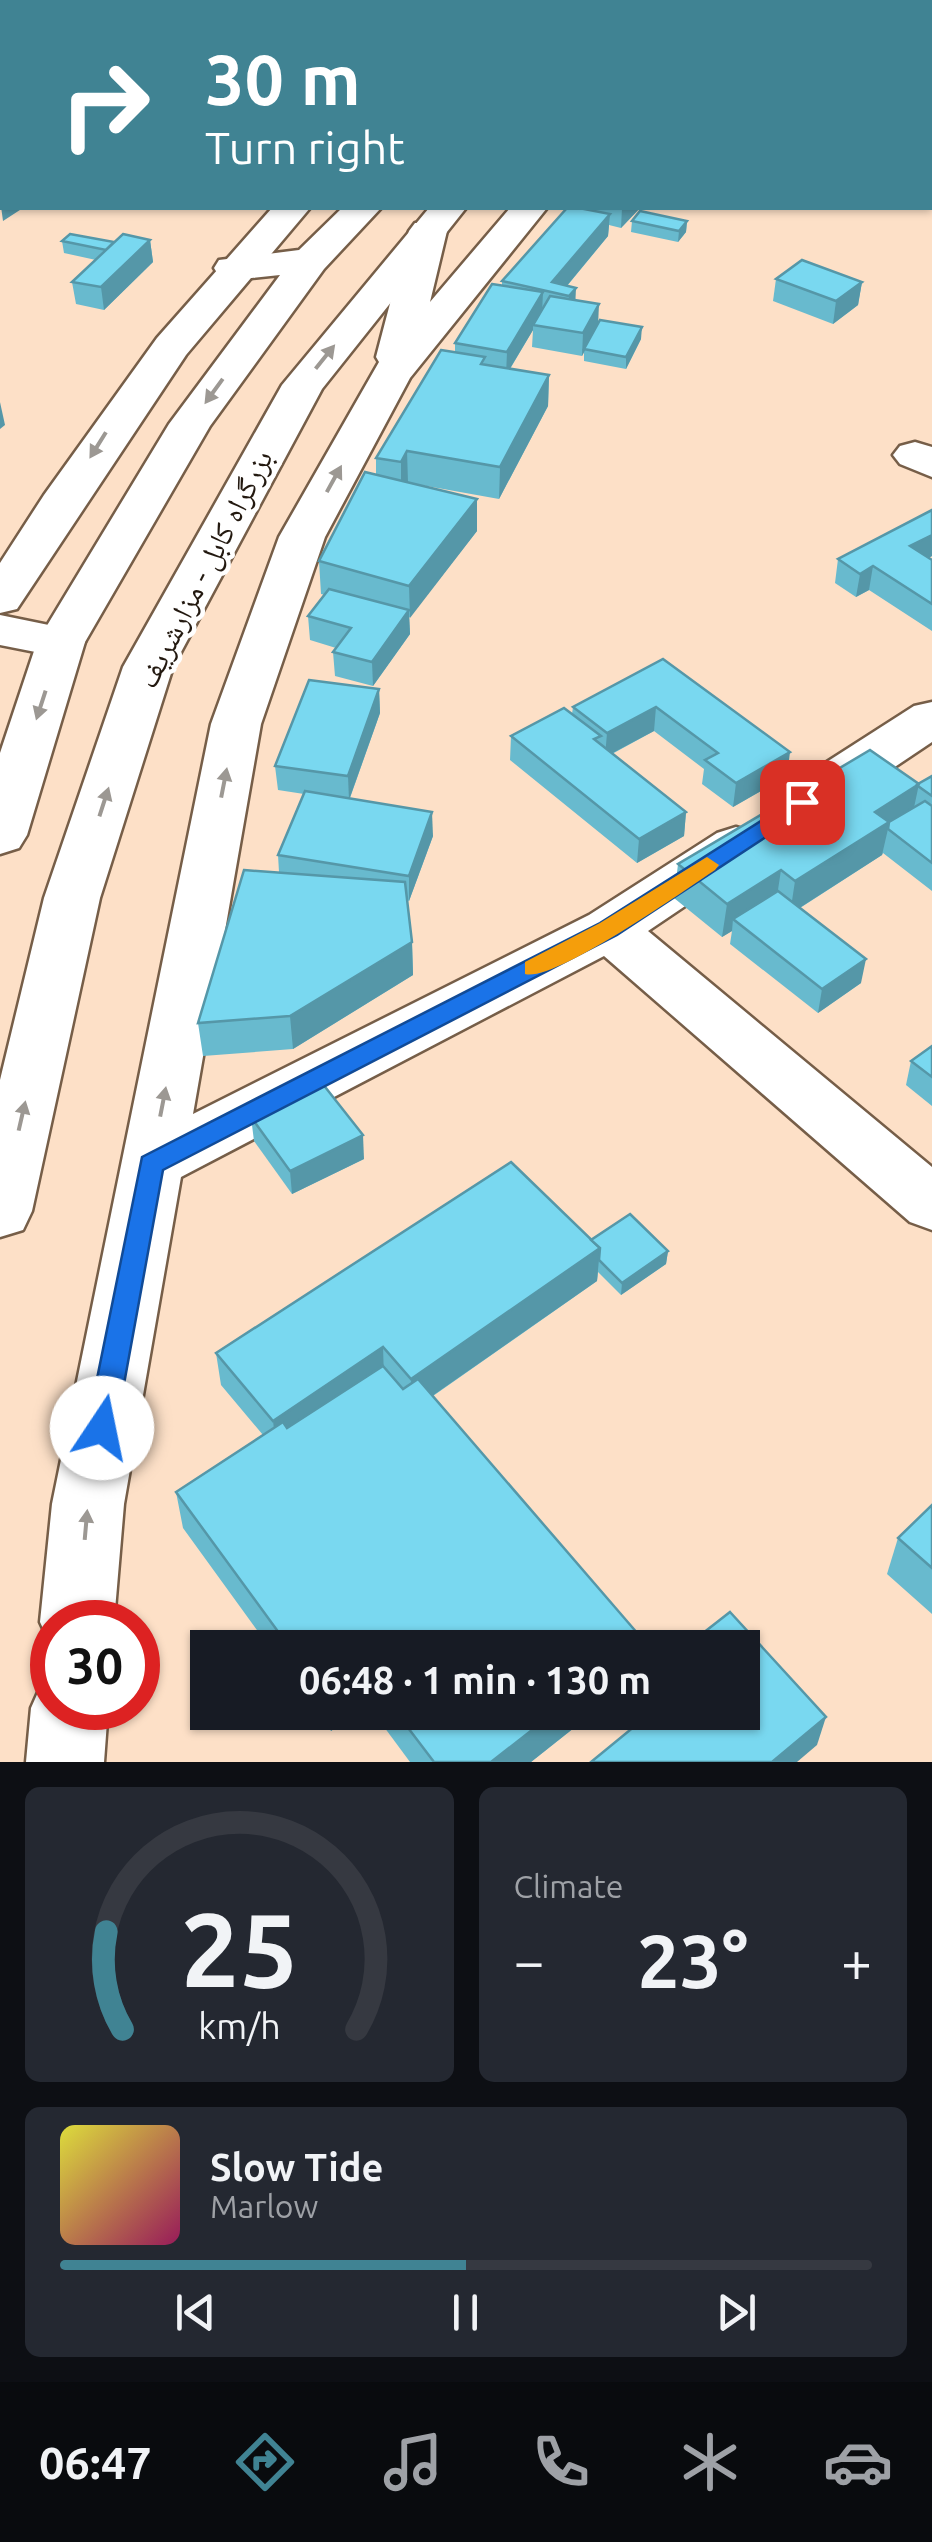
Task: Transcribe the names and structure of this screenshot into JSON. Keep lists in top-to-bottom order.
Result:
{
  "streets": {
    "main road": ["بزرگراه کابل - مزارشریف"]
  },
  "page": {
    "turn": ["30 m", "Turn right"],
    "limit": "30",
    "trip": "06:48 · 1 min · 130 m",
    "tile": "Climate",
    "heat": ["−", "23°", "+"],
    "song": ["Slow Tide", "Marlow"],
    "tabs": "06:47",
    "gauge": ["25", "km/h"]
  }
}
